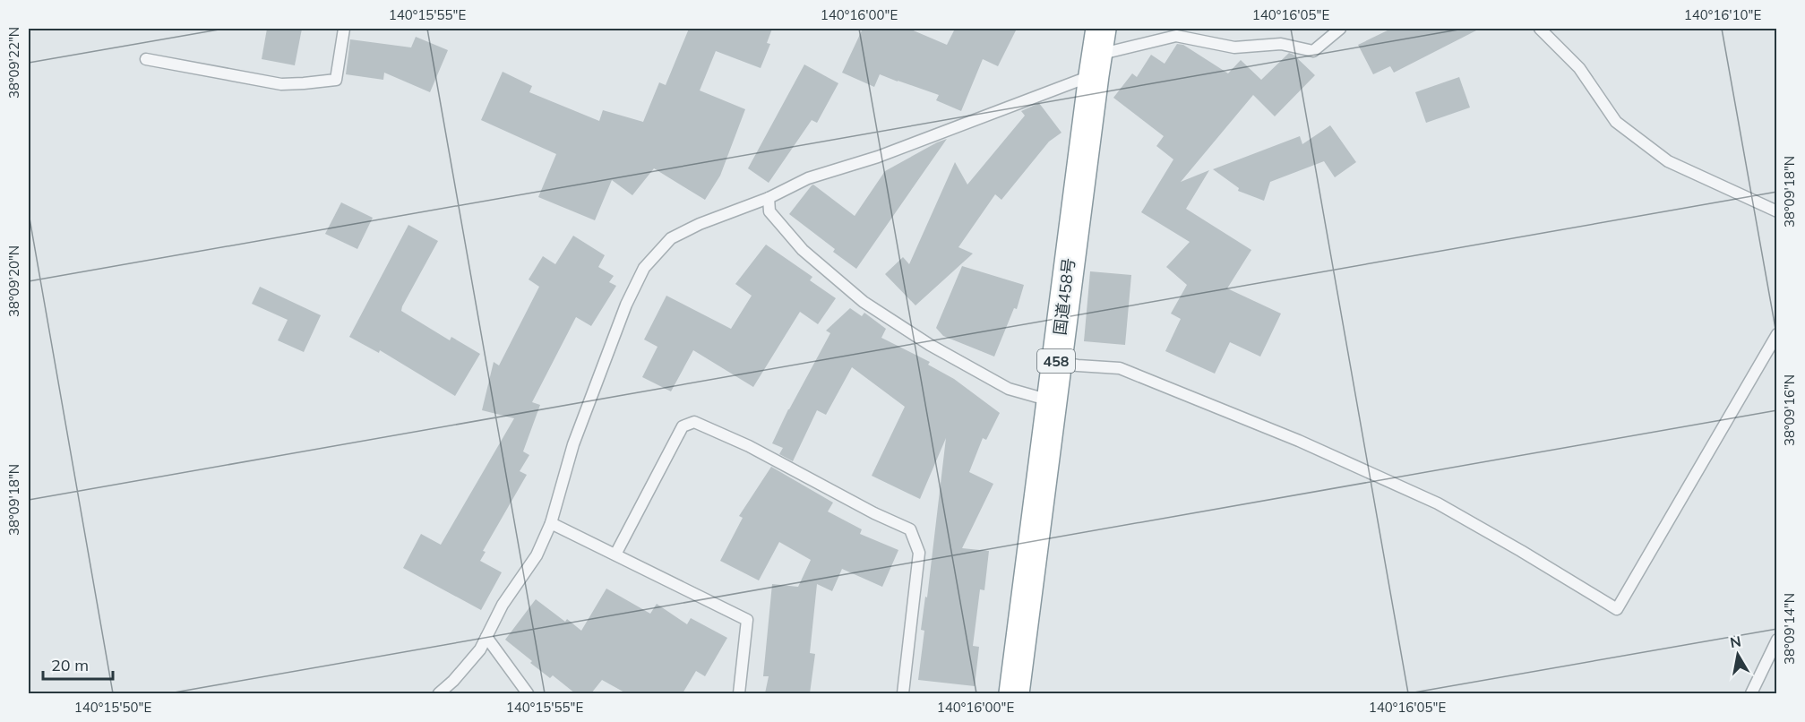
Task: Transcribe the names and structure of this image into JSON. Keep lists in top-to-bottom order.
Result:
{
  "streets": {
    "highway": ["国道458号", "458"]
  },
  "scale_bar": "20 m",
  "north": "top",
  "coordinates": [
    "140°15'55\"E",
    "140°16'00\"E",
    "140°16'05\"E",
    "140°16'10\"E",
    "38°09'22\"N",
    "38°09'18\"N",
    "38°09'20\"N",
    "38°09'16\"N",
    "38°09'14\"N",
    "140°15'50\"E"
  ]
}
